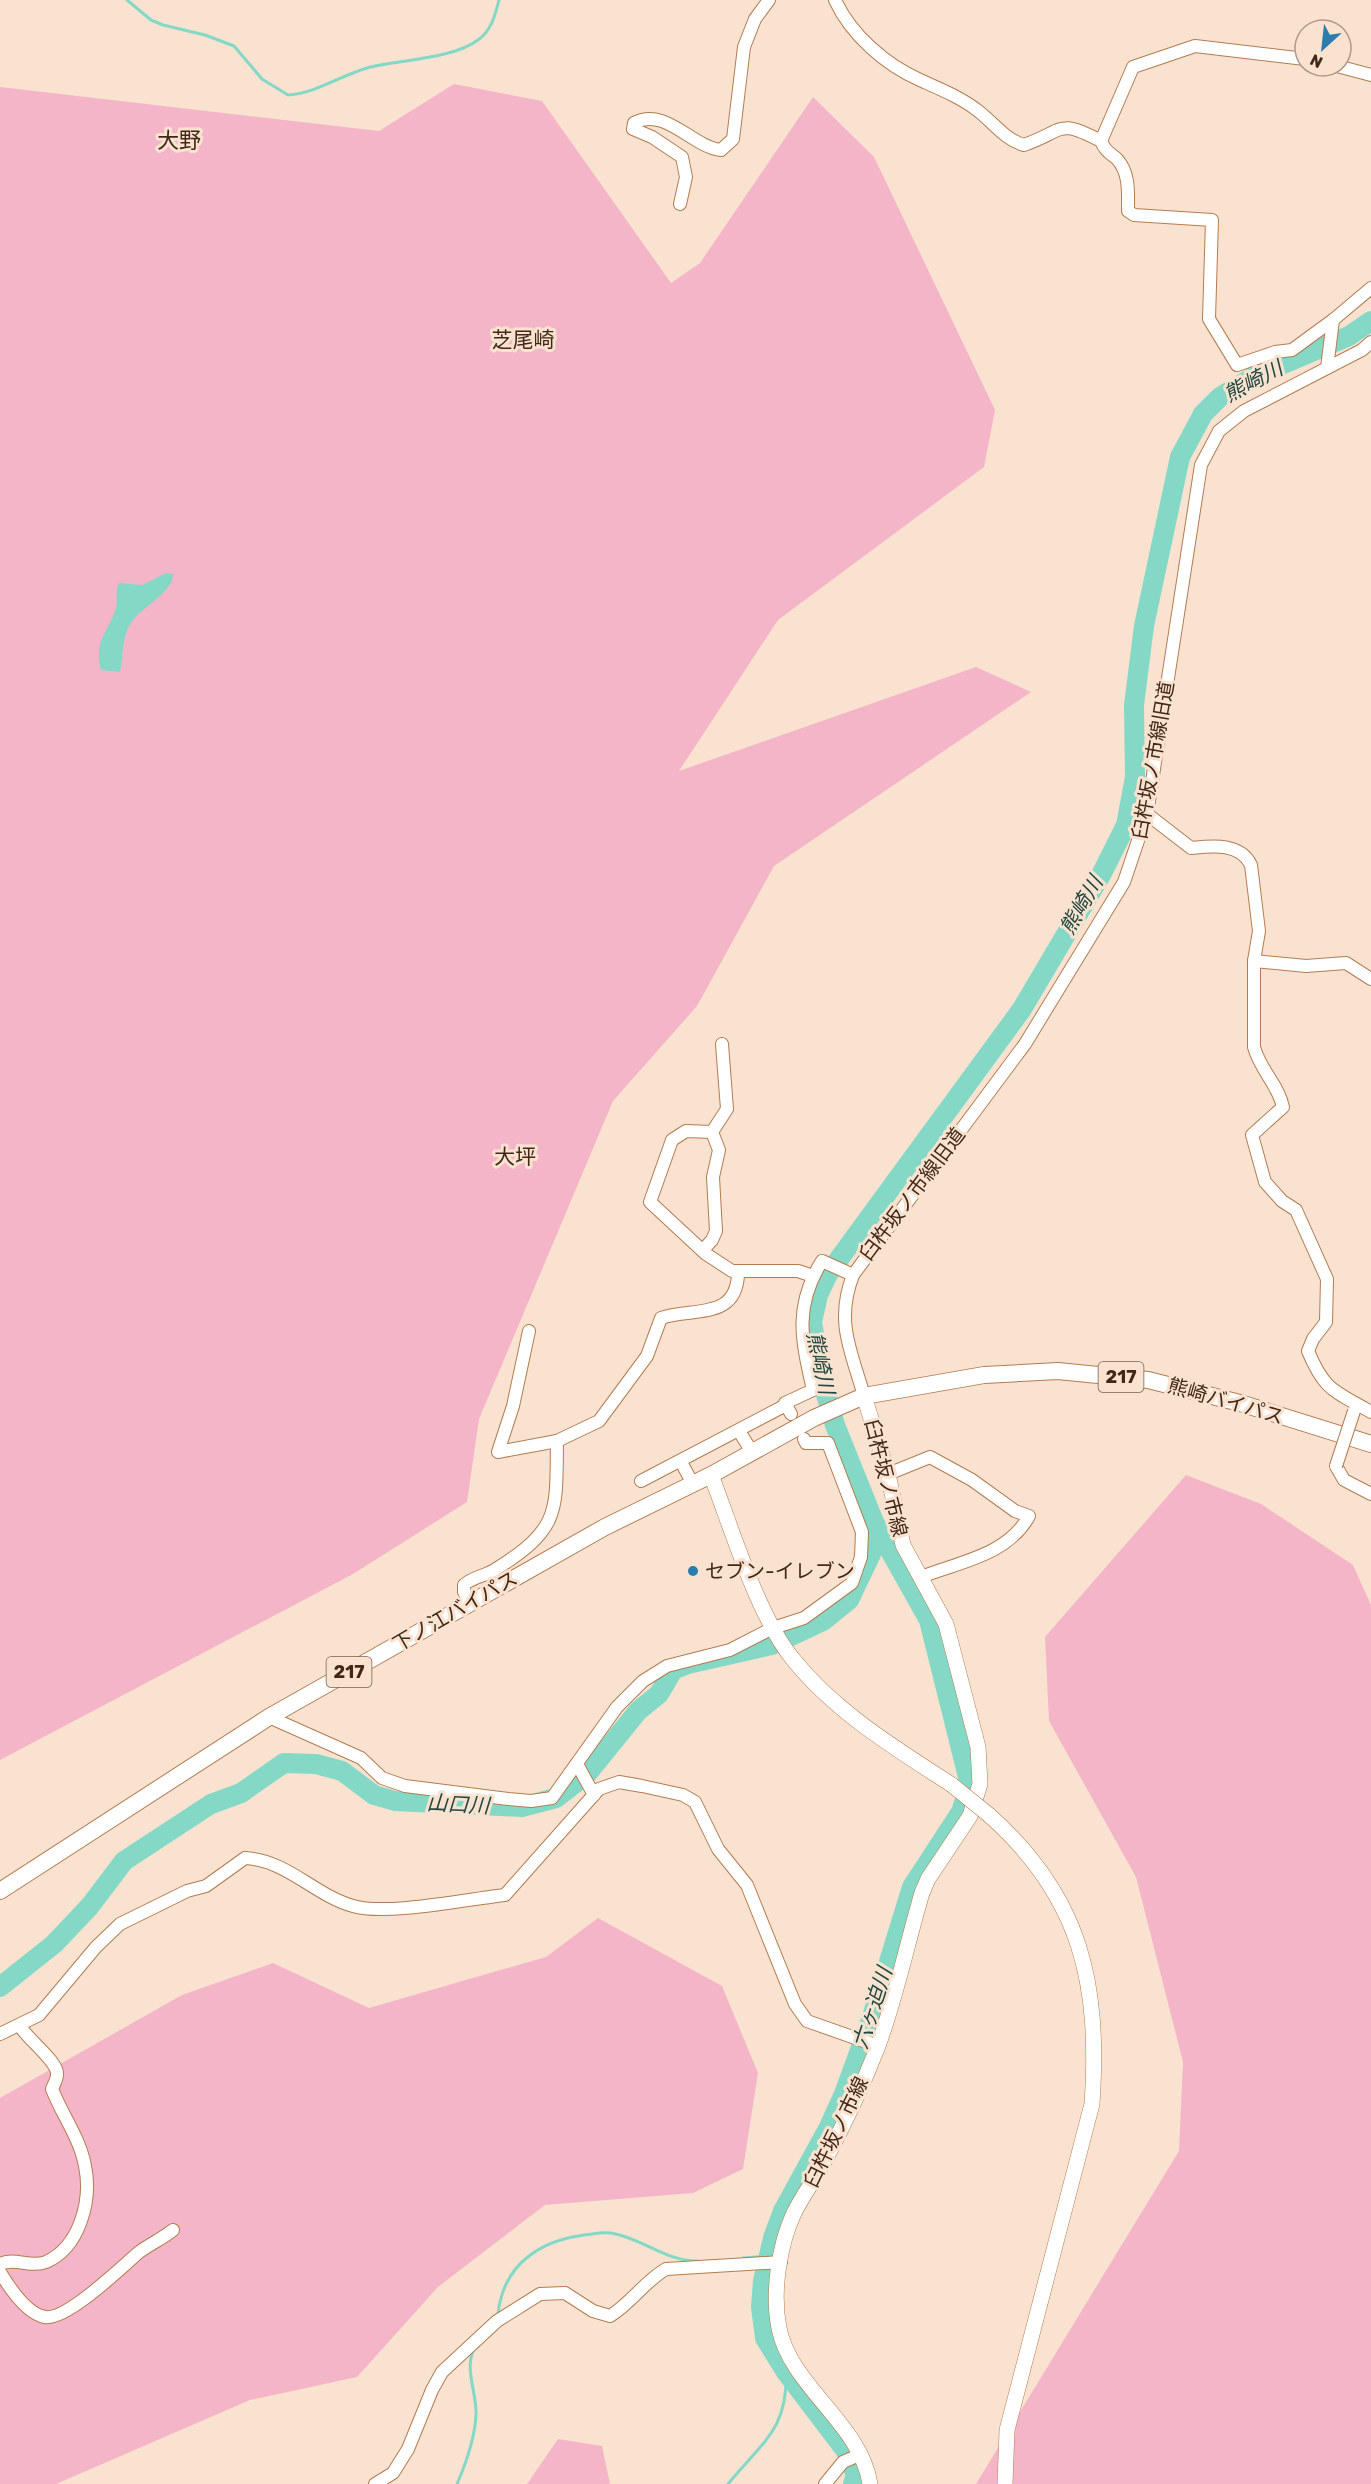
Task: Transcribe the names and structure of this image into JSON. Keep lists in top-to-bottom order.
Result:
{
  "streets": {
    "highway": ["217", "熊崎バイパス", "下ノ江バイパス"],
    "main road": ["臼杵坂ノ市線"],
    "street": ["臼杵坂ノ市線旧道"]
  },
  "crossings": [
    ["臼杵坂ノ市線旧道", "熊崎バイパス"],
    ["臼杵坂ノ市線旧道", "臼杵坂ノ市線"],
    ["臼杵坂ノ市線旧道", "下ノ江バイパス"],
    ["熊崎バイパス", "臼杵坂ノ市線"],
    ["熊崎バイパス", "下ノ江バイパス"],
    ["臼杵坂ノ市線", "下ノ江バイパス"]
  ],
  "districts": ["大野", "芝尾崎", "大坪"],
  "water": ["熊崎川", "山口川", "六ヶ迫川"],
  "places": ["セブン-イレブン"],
  "north": "bottom left"
}
